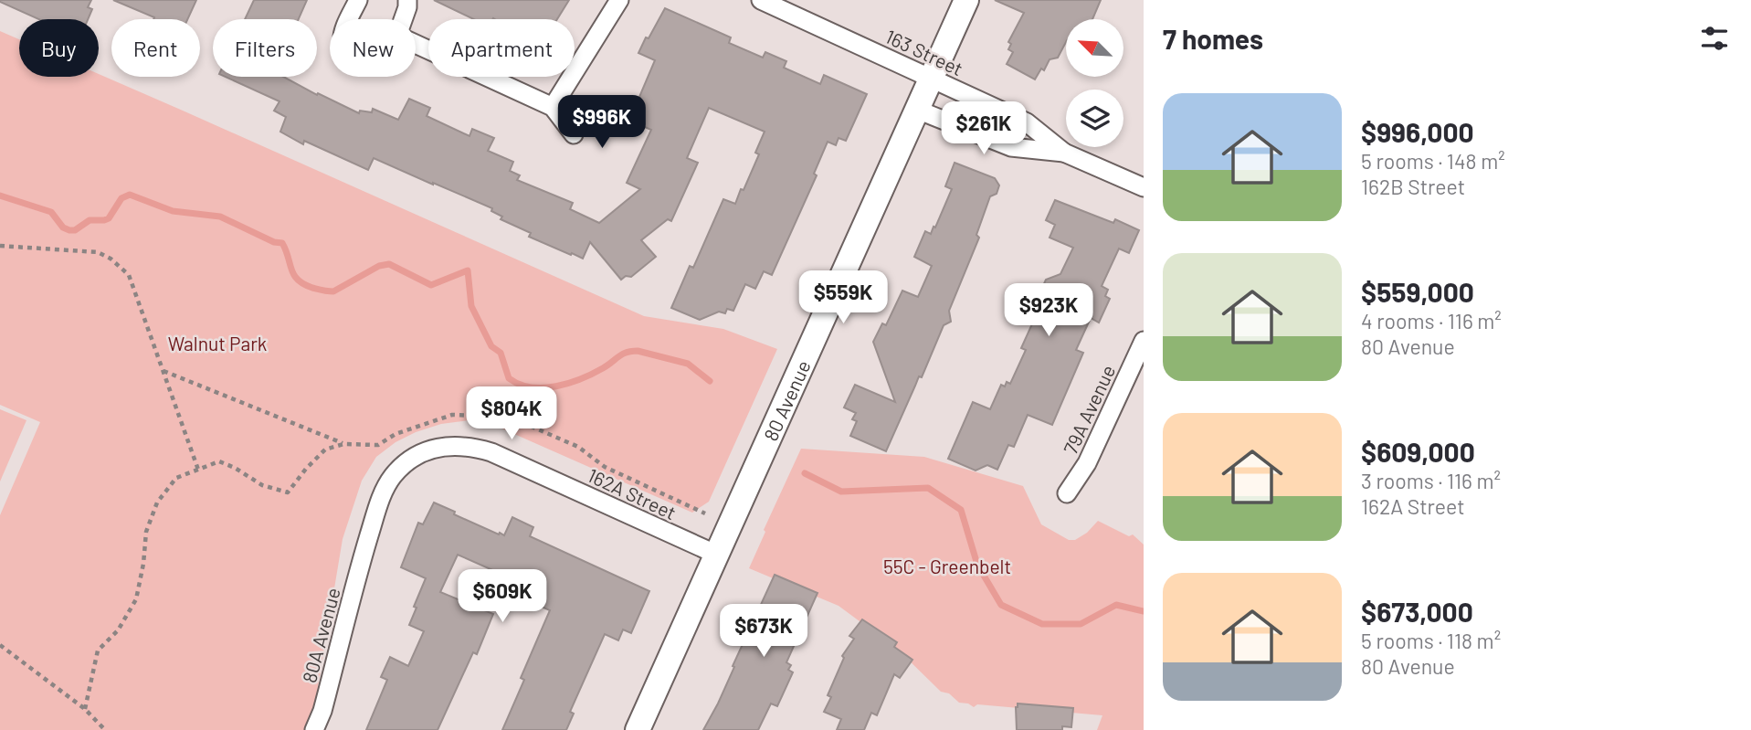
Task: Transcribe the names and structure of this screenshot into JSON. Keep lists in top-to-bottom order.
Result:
{
  "streets": {
    "street": [
      "163 Street",
      "80 Avenue",
      "79A Avenue",
      "162A Street",
      "80A Avenue"
    ]
  },
  "crossings": [
    ["163 Street", "80 Avenue"],
    ["80 Avenue", "162A Street"],
    ["162A Street", "80A Avenue"]
  ],
  "parks": ["Walnut Park", "55C - Greenbelt"],
  "north": "top left",
  "page": {
    "heading": "7 homes",
    "chip": [
      "Buy",
      "Rent",
      "Filters",
      "New",
      "Apartment"
    ],
    "list": [
      {
        "name": "$996,000",
        "note": "5 rooms · 148 m² · 162B Street"
      },
      {
        "name": "$559,000",
        "note": "4 rooms · 116 m² · 80 Avenue"
      },
      {
        "name": "$609,000",
        "note": "3 rooms · 116 m² · 162A Street"
      },
      {
        "name": "$673,000",
        "note": "5 rooms · 118 m² · 80 Avenue"
      }
    ],
    "price": [
      "$996K",
      "$261K",
      "$559K",
      "$923K",
      "$804K",
      "$609K",
      "$673K"
    ]
  }
}
